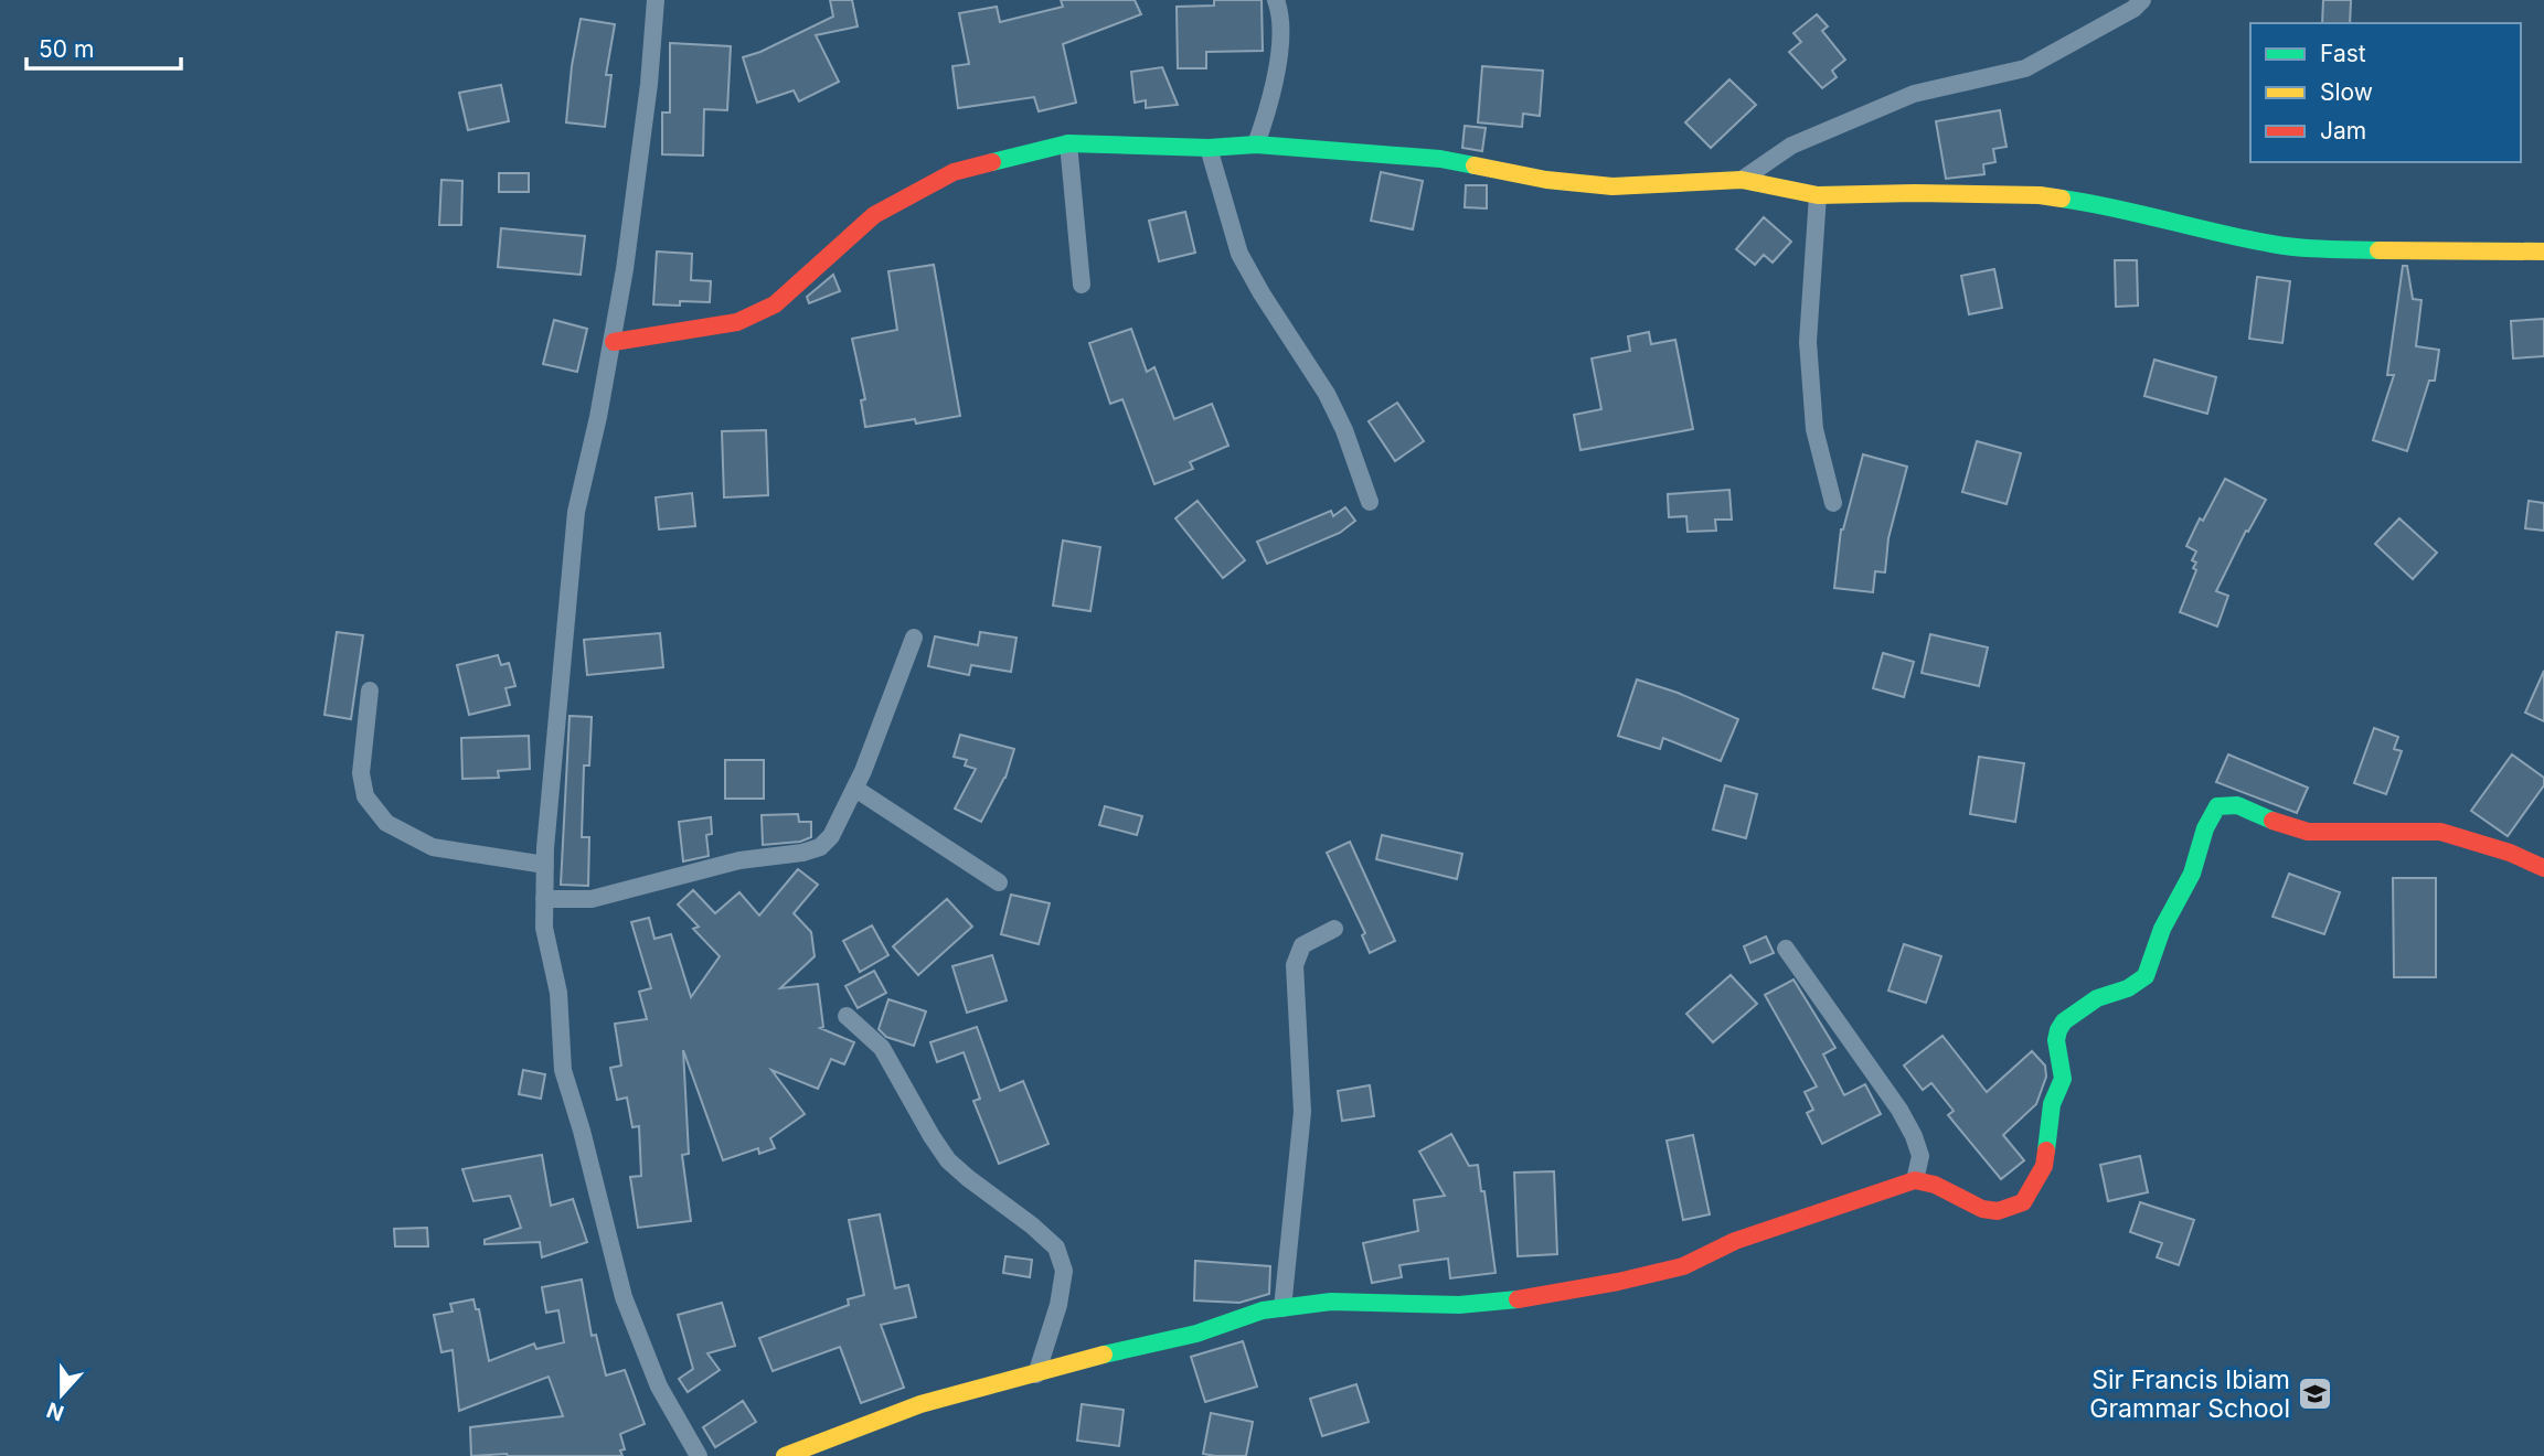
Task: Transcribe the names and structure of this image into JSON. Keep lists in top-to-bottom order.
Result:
{
  "places": {
    "school or university": ["Sir Francis Ibiam Grammar School"]
  },
  "legend": ["Fast", "Slow", "Jam"],
  "scale_bar": "50 m",
  "north": "bottom"
}
